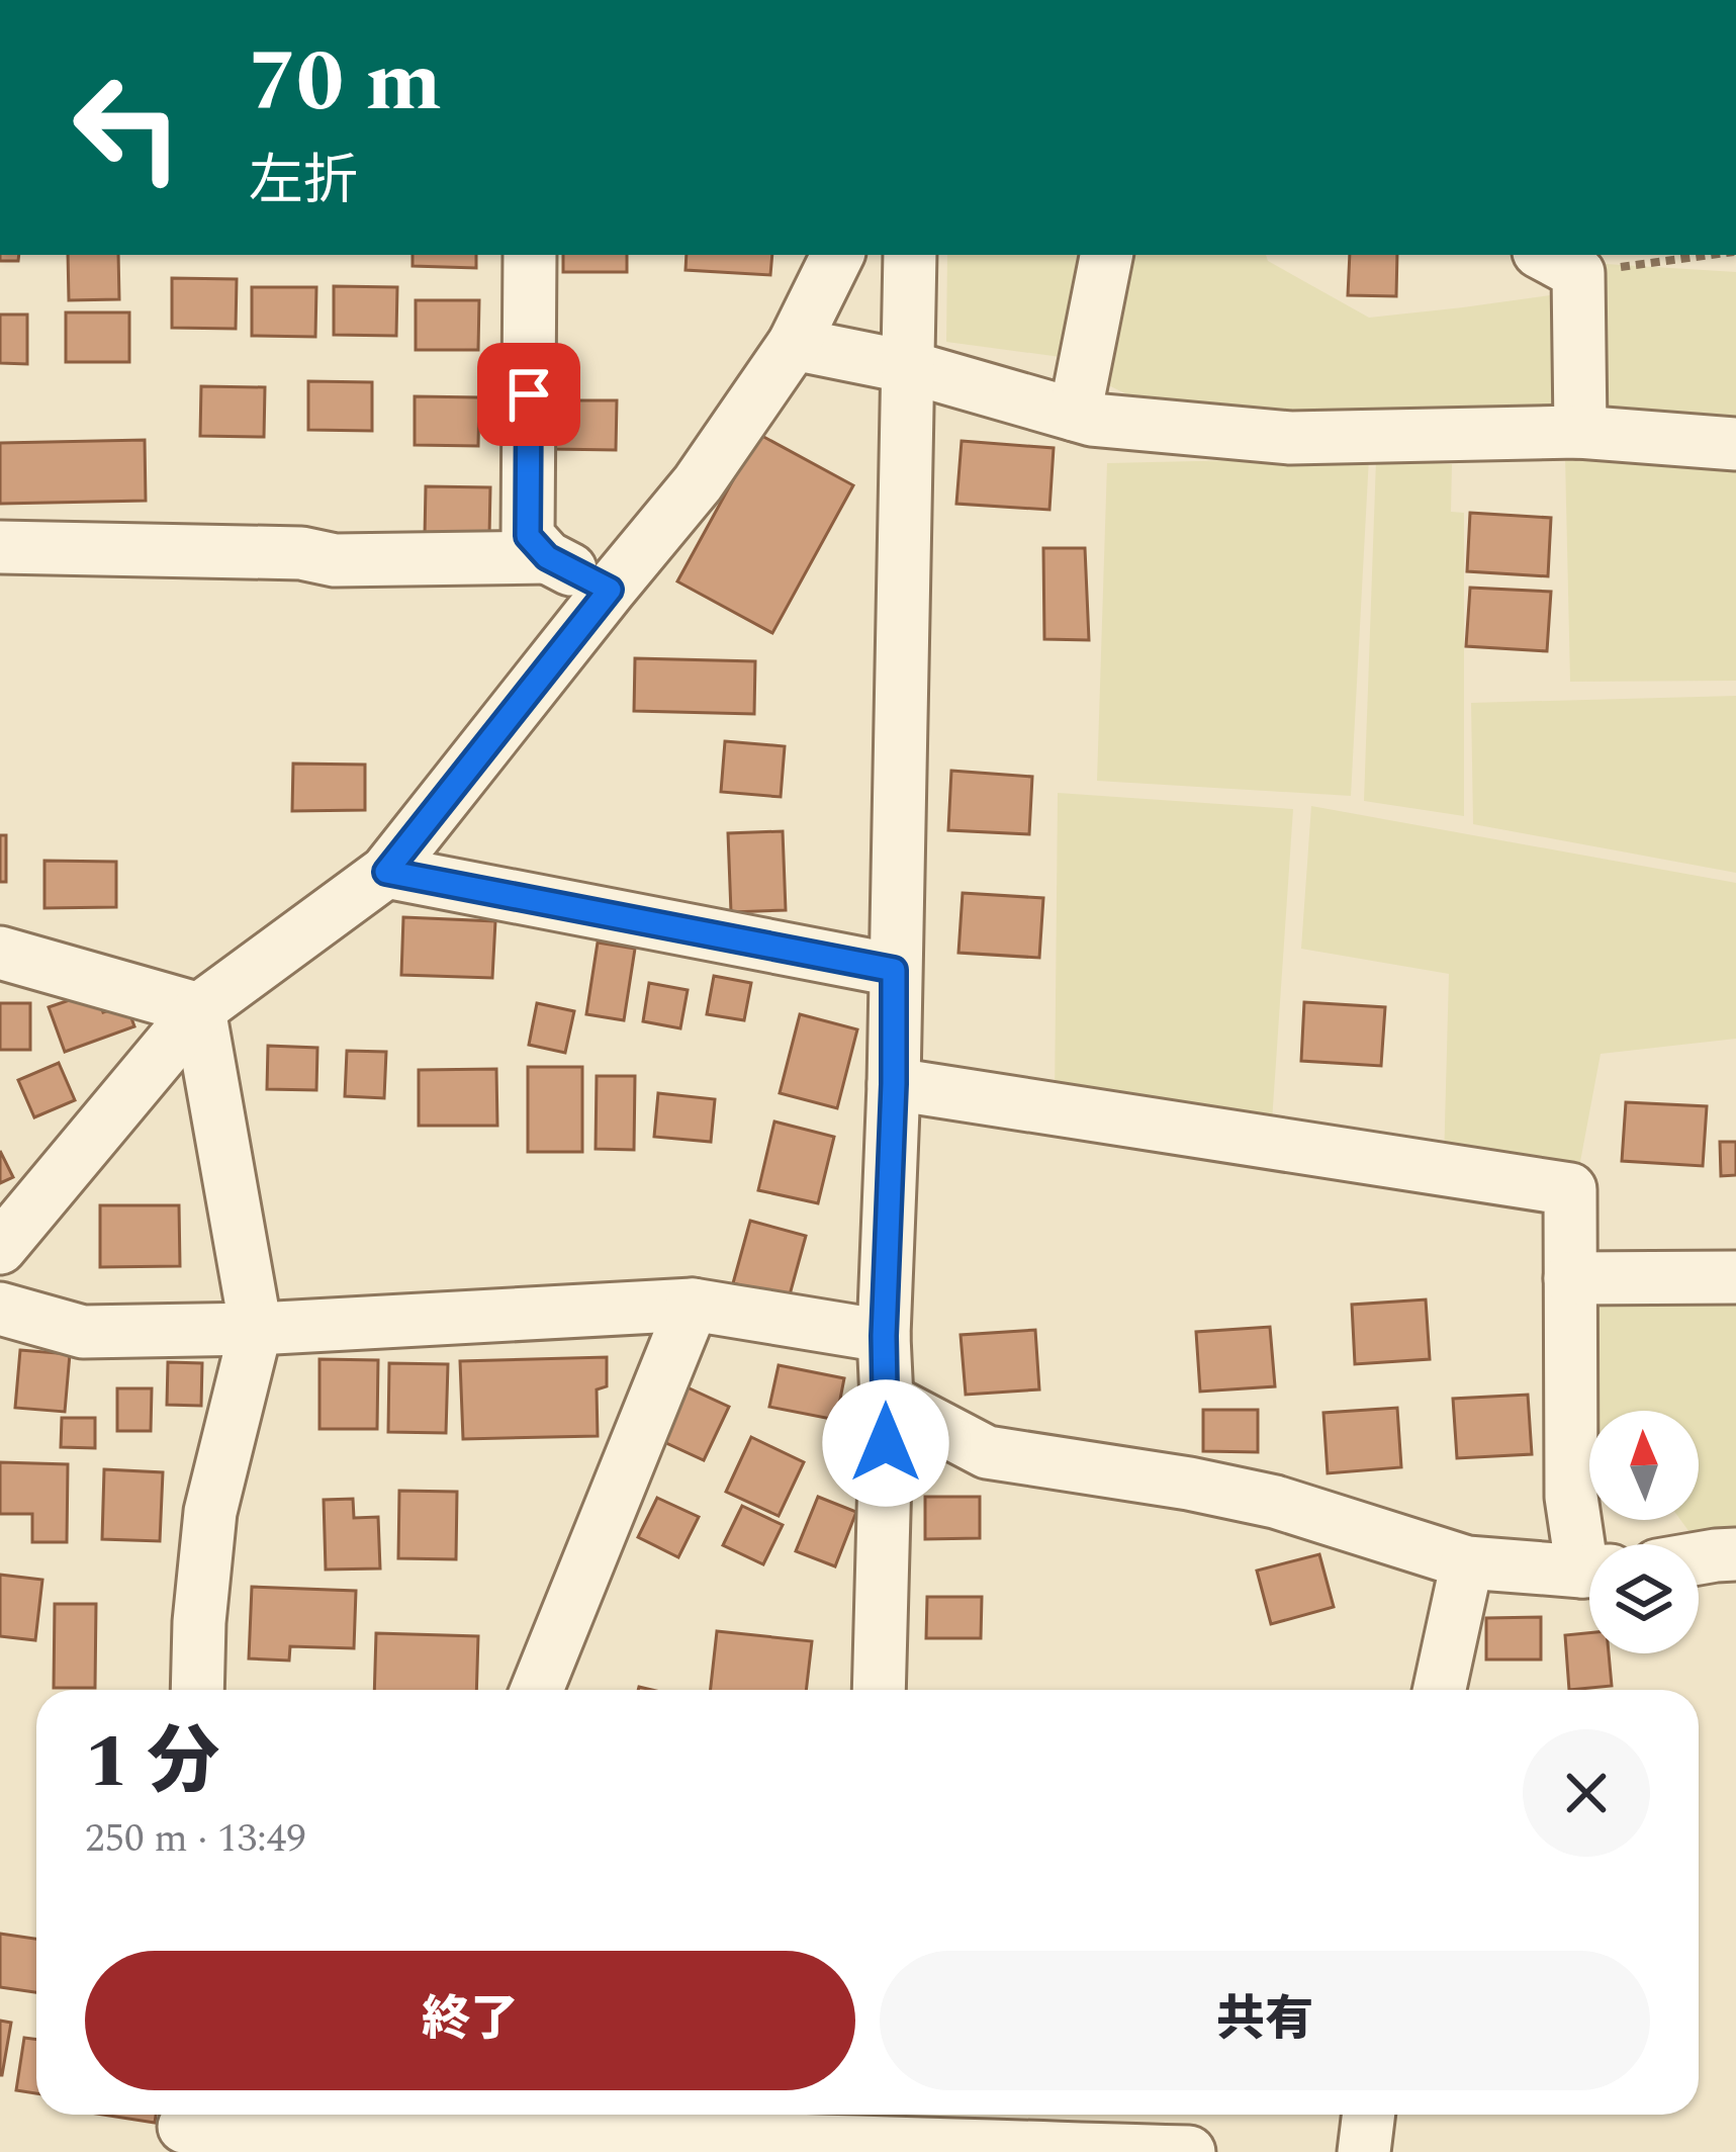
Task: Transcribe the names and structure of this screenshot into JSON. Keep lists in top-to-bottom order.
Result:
{
  "north": "top",
  "page": {
    "turn": ["70 m", "左折"],
    "heading": ["1 分", "250 m · 13:49"],
    "buttons": ["終了", "共有"]
  }
}
